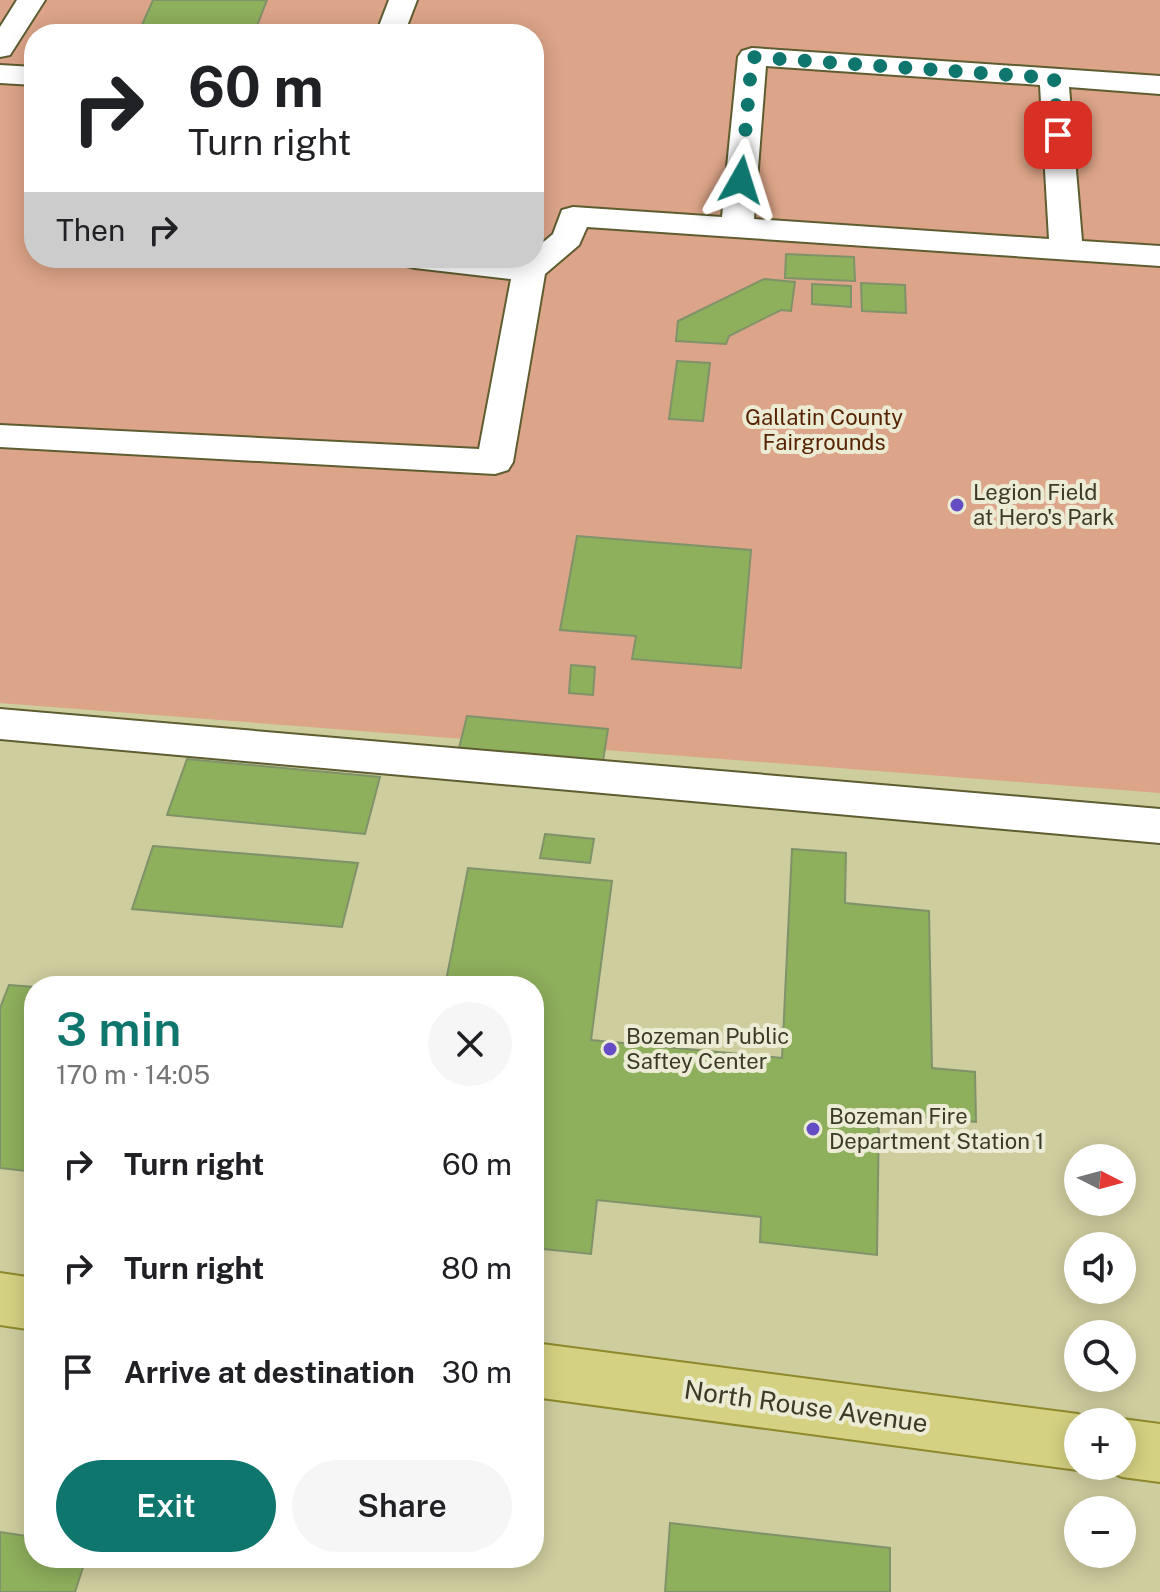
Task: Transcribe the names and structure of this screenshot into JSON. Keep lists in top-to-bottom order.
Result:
{
  "streets": {
    "main road": ["North Rouse Avenue"]
  },
  "parks": ["Gallatin County Fairgrounds"],
  "places": ["Legion Field at Hero's Park", "Bozeman Public Saftey Center", "Bozeman Fire Department Station 1"],
  "north": "right",
  "page": {
    "turn": ["60 m", "Turn right"],
    "then": "Then",
    "heading": ["3 min", "170 m · 14:05"],
    "list": [
      {
        "name": "Turn right",
        "value": "60 m"
      },
      {
        "name": "Turn right",
        "value": "80 m"
      },
      {
        "name": "Arrive at destination",
        "value": "30 m"
      }
    ],
    "map_buttons": ["+", "−"],
    "buttons": ["Exit", "Share"]
  }
}
